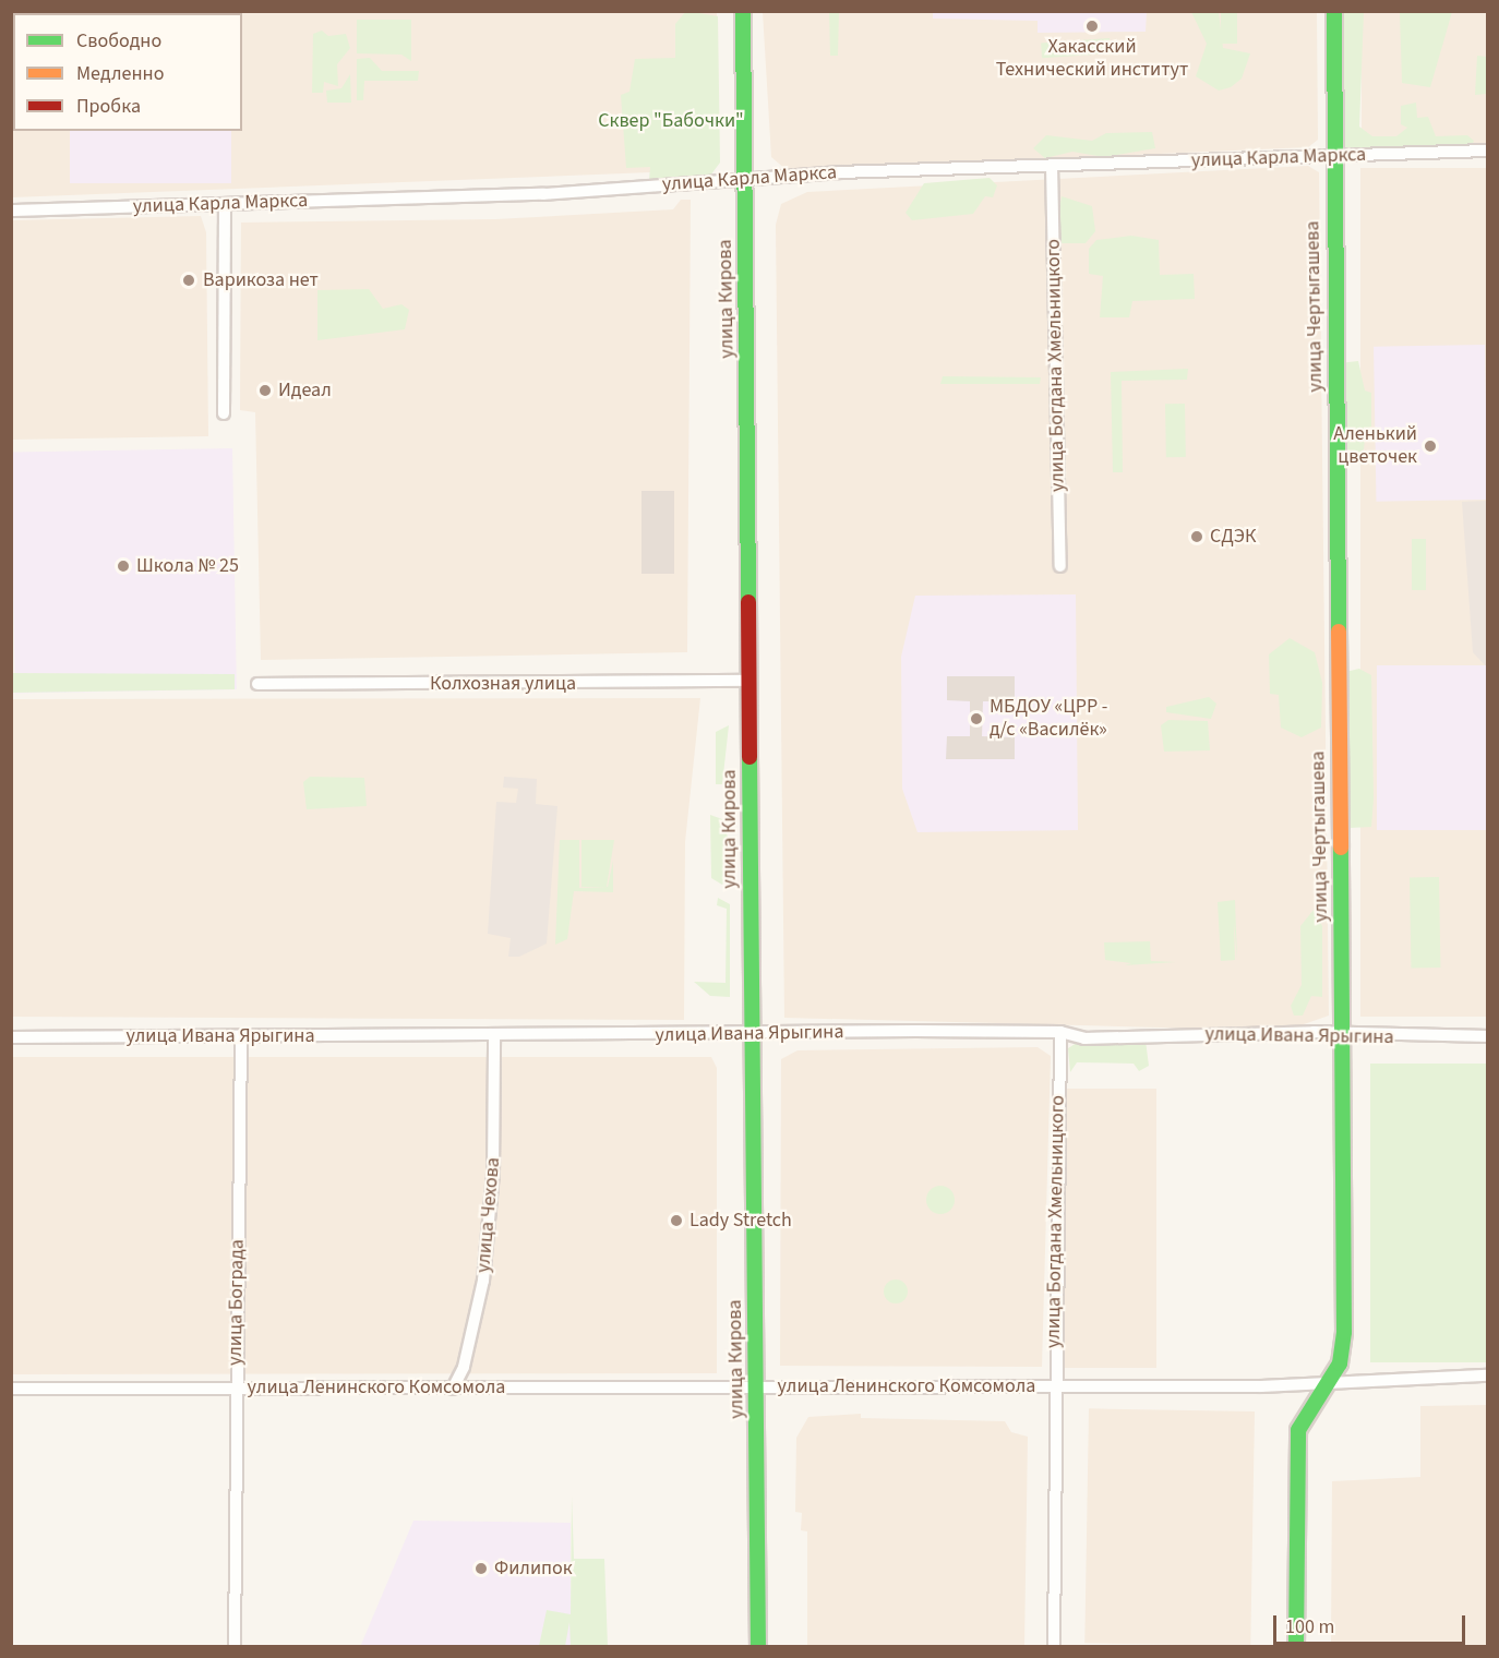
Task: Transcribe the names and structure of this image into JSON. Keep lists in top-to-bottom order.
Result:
{
  "streets": {
    "street": [
      "улица Карла Маркса",
      "улица Кирова",
      "улица Чертыгашева",
      "улица Богдана Хмельницкого",
      "Колхозная улица",
      "улица Ивана Ярыгина",
      "улица Чехова",
      "улица Бограда",
      "улица Ленинского Комсомола"
    ]
  },
  "crossings": [
    ["улица Карла Маркса", "улица Кирова"],
    ["улица Карла Маркса", "улица Чертыгашева"],
    ["улица Карла Маркса", "улица Богдана Хмельницкого"],
    ["улица Кирова", "Колхозная улица"],
    ["улица Кирова", "улица Ивана Ярыгина"],
    ["улица Кирова", "улица Ленинского Комсомола"],
    ["улица Чертыгашева", "улица Ивана Ярыгина"],
    ["улица Чертыгашева", "улица Ленинского Комсомола"],
    ["улица Богдана Хмельницкого", "улица Ивана Ярыгина"],
    ["улица Богдана Хмельницкого", "улица Ленинского Комсомола"],
    ["улица Ивана Ярыгина", "улица Чехова"],
    ["улица Ивана Ярыгина", "улица Бограда"],
    ["улица Чехова", "улица Ленинского Комсомола"],
    ["улица Бограда", "улица Ленинского Комсомола"]
  ],
  "parks": ["Сквер \"Бабочки\""],
  "places": [
    "Хакасский Технический институт",
    "Варикоза нет",
    "Идеал",
    "Аленький цветочек",
    "СДЭК",
    "Школа № 25",
    "МБДОУ «ЦРР - д/с «Василёк»",
    "Lady Stretch",
    "Филипок"
  ],
  "legend": ["Свободно", "Медленно", "Пробка"],
  "scale_bar": "100 m"
}
